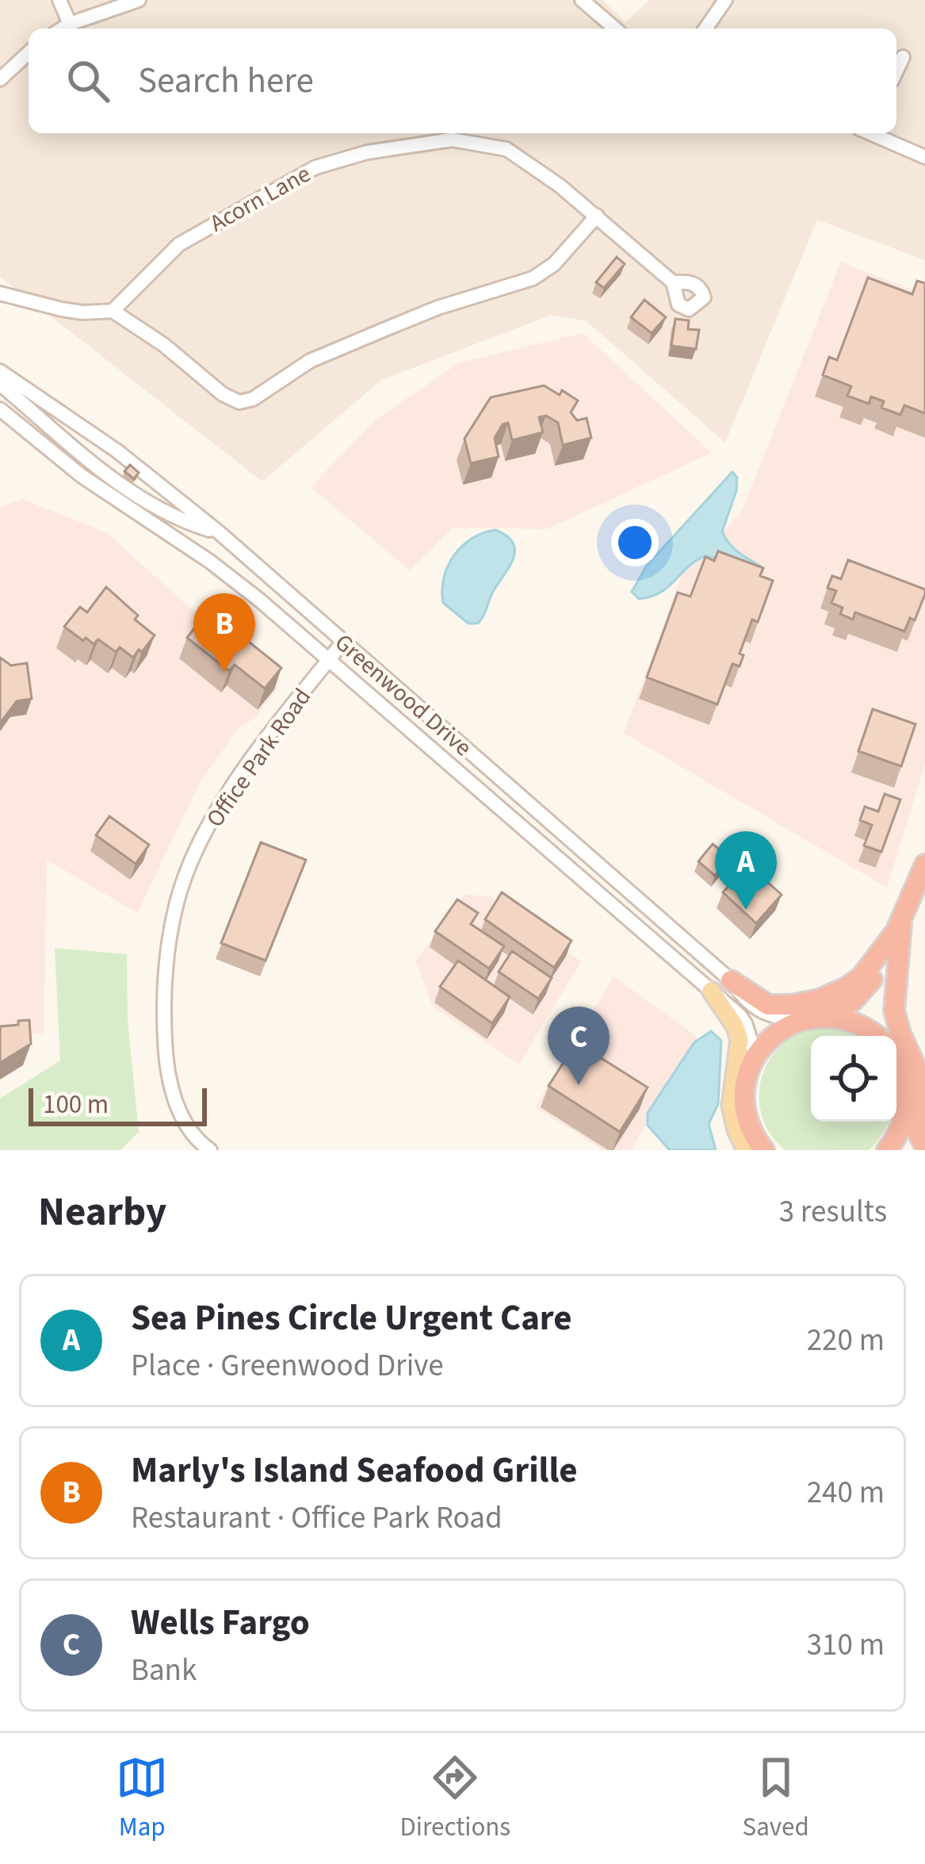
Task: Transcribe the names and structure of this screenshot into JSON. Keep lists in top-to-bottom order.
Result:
{
  "streets": {
    "street": ["Acorn Lane", "Greenwood Drive", "Office Park Road"]
  },
  "crossings": [
    ["Greenwood Drive", "Office Park Road"]
  ],
  "scale_bar": "100 m",
  "page": {
    "search": "Search here",
    "pins": ["B", "A", "C"],
    "scale": "100 m",
    "heading": ["Nearby", "3 results"],
    "list": [
      {
        "mark": "A",
        "name": "Sea Pines Circle Urgent Care",
        "note": "Place · Greenwood Drive",
        "value": "220 m"
      },
      {
        "mark": "B",
        "name": "Marly's Island Seafood Grille",
        "note": "Restaurant · Office Park Road",
        "value": "240 m"
      },
      {
        "mark": "C",
        "name": "Wells Fargo",
        "note": "Bank",
        "value": "310 m"
      }
    ],
    "nav": ["Map", "Directions", "Saved"]
  }
}
